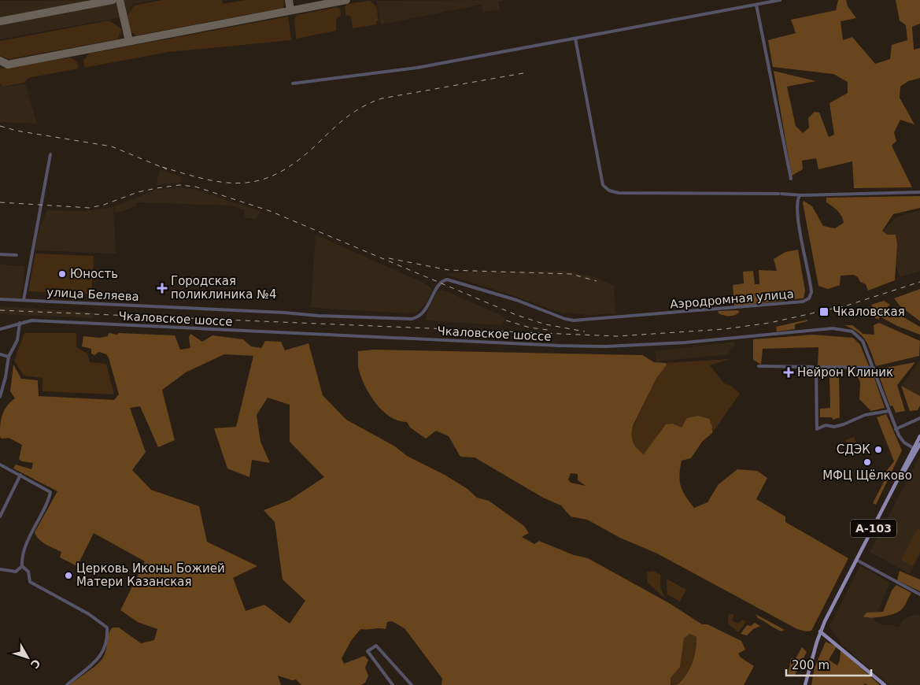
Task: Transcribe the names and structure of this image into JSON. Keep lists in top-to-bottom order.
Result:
{
  "streets": {
    "main road": ["А-103"],
    "street": ["улица Беляева", "Аэродромная улица", "Чкаловское шоссе"]
  },
  "crossings": [
    ["улица Беляева", "Аэродромная улица"],
    ["Чкаловское шоссе", "А-103"]
  ],
  "places": {
    "other": [
      "Юность",
      "СДЭК",
      "МФЦ Щёлково",
      "Церковь Иконы Божией Матери Казанская"
    ],
    "health": ["Городская поликлиника №4", "Нейрон Клиник"],
    "transit": ["Чкаловская"]
  },
  "scale_bar": "200 m",
  "north": "bottom right"
}
